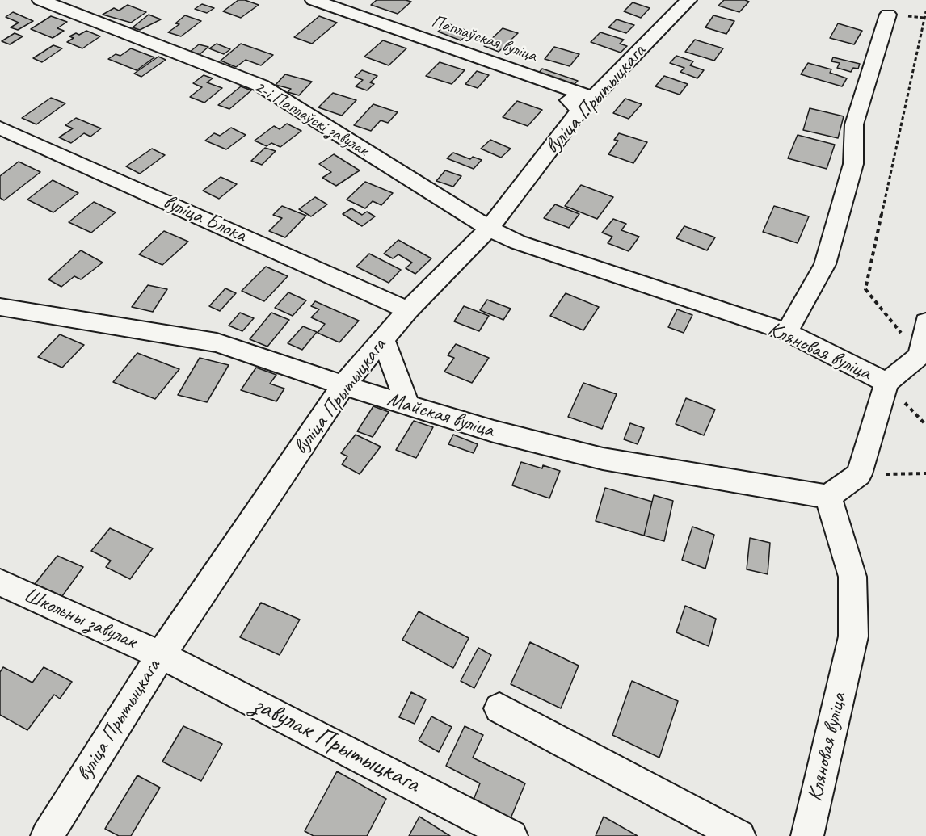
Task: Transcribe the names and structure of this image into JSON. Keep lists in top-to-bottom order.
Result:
{
  "streets": {
    "street": [
      "Паплаўская вуліца",
      "вуліца Прытыцкага",
      "2-і Паплаўскі завулак",
      "вуліца Блока",
      "Кляновая вуліца",
      "Майская вуліца",
      "Школьны завулак",
      "завулак Прытыцкага"
    ]
  },
  "crossings": [
    ["Паплаўская вуліца", "вуліца Прытыцкага"],
    ["вуліца Прытыцкага", "2-і Паплаўскі завулак"],
    ["вуліца Прытыцкага", "вуліца Блока"],
    ["вуліца Прытыцкага", "Кляновая вуліца"],
    ["вуліца Прытыцкага", "Майская вуліца"],
    ["вуліца Прытыцкага", "Школьны завулак"],
    ["вуліца Прытыцкага", "завулак Прытыцкага"],
    ["2-і Паплаўскі завулак", "Кляновая вуліца"],
    ["Кляновая вуліца", "Майская вуліца"],
    ["Школьны завулак", "завулак Прытыцкага"]
  ]
}
